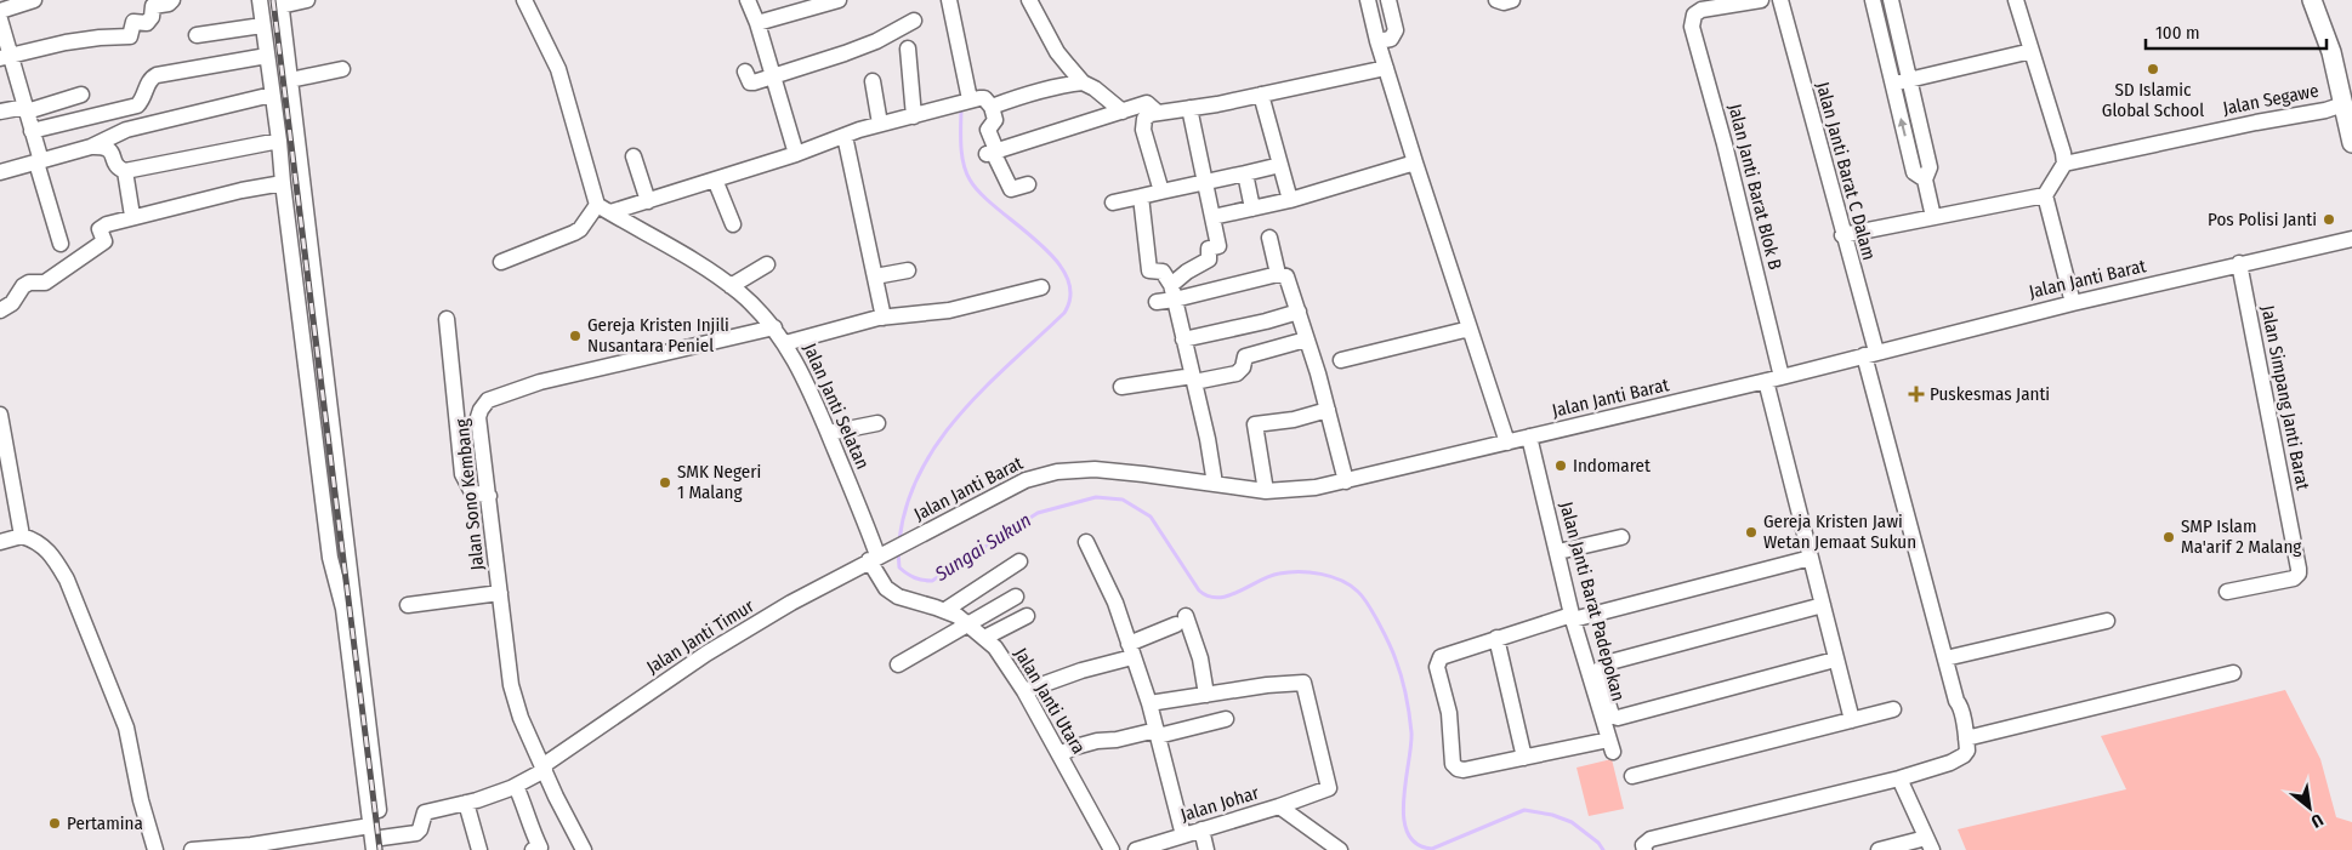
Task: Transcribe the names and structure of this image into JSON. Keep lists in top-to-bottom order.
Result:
{
  "streets": {
    "street": [
      "Jalan Segawe",
      "Jalan Janti Barat C Dalam",
      "Jalan Janti Barat Blok B",
      "Jalan Janti Barat",
      "Jalan Simpang Janti Barat",
      "Jalan Janti Selatan",
      "Jalan Sono Kembang",
      "Jalan Janti Barat Padepokan",
      "Jalan Janti Timur",
      "Jalan Janti Utara",
      "Jalan Johar"
    ]
  },
  "crossings": [
    ["Jalan Janti Barat C Dalam", "Jalan Janti Barat"],
    ["Jalan Janti Barat Blok B", "Jalan Janti Barat"],
    ["Jalan Janti Barat", "Jalan Simpang Janti Barat"],
    ["Jalan Janti Barat", "Jalan Janti Selatan"],
    ["Jalan Janti Barat", "Jalan Janti Barat Padepokan"],
    ["Jalan Janti Barat", "Jalan Janti Timur"],
    ["Jalan Janti Barat", "Jalan Janti Utara"],
    ["Jalan Janti Selatan", "Jalan Sono Kembang"],
    ["Jalan Janti Selatan", "Jalan Janti Timur"],
    ["Jalan Janti Selatan", "Jalan Janti Utara"],
    ["Jalan Sono Kembang", "Jalan Janti Timur"],
    ["Jalan Janti Timur", "Jalan Janti Utara"]
  ],
  "water": ["Sungai Sukun"],
  "places": {
    "other": [
      "SD Islamic Global School",
      "Pos Polisi Janti",
      "Gereja Kristen Injili Nusantara Peniel",
      "Indomaret",
      "SMK Negeri 1 Malang",
      "Gereja Kristen Jawi Wetan Jemaat Sukun",
      "SMP Islam Ma'arif 2 Malang",
      "Pertamina"
    ],
    "health": ["Puskesmas Janti"]
  },
  "scale_bar": "100 m",
  "north": "bottom right"
}
